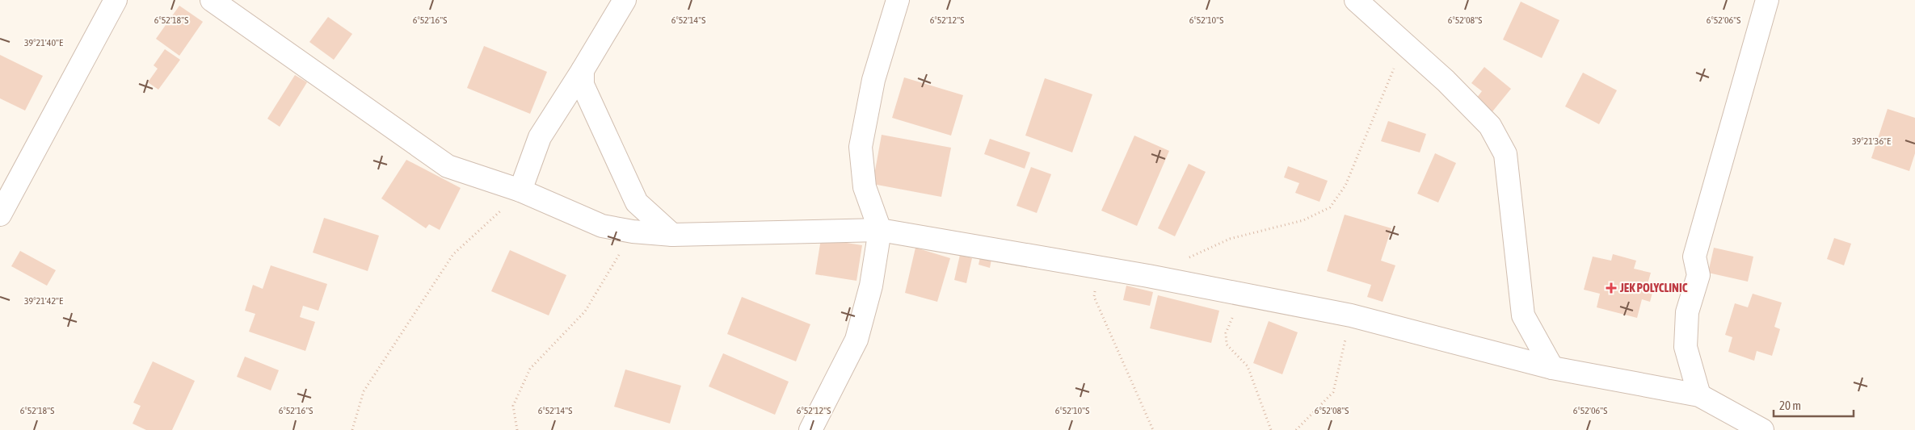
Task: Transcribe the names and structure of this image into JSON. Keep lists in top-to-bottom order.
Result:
{
  "places": {
    "health": ["JEK POLYCLINIC"]
  },
  "scale_bar": "20 m",
  "coordinates": [
    "6°52'18\"S",
    "6°52'16\"S",
    "6°52'14\"S",
    "6°52'12\"S",
    "6°52'10\"S",
    "6°52'08\"S",
    "6°52'06\"S",
    "39°21'40\"E",
    "39°21'36\"E",
    "39°21'42\"E"
  ]
}
